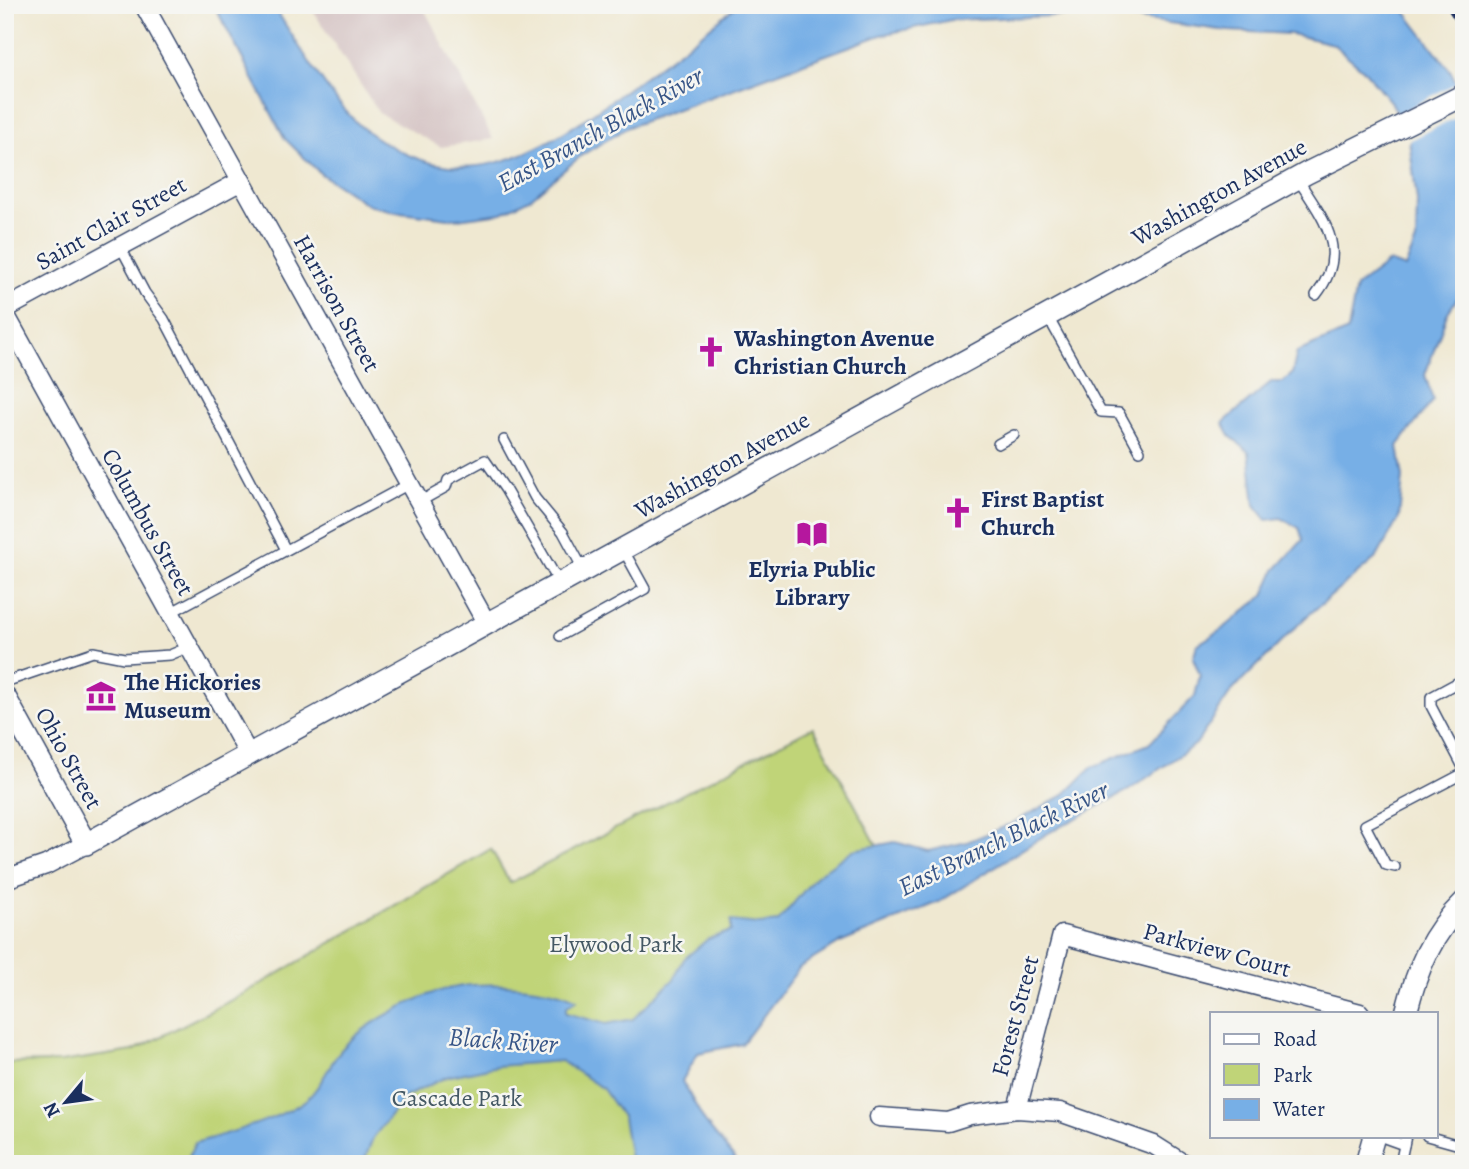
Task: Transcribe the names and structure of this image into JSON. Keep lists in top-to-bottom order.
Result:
{
  "streets": {
    "street": [
      "Washington Avenue",
      "Saint Clair Street",
      "Harrison Street",
      "Columbus Street",
      "Ohio Street",
      "Parkview Court",
      "Forest Street"
    ]
  },
  "crossings": [
    ["Washington Avenue", "Harrison Street"],
    ["Washington Avenue", "Columbus Street"],
    ["Washington Avenue", "Ohio Street"],
    ["Saint Clair Street", "Harrison Street"],
    ["Saint Clair Street", "Columbus Street"],
    ["Parkview Court", "Forest Street"]
  ],
  "water": ["East Branch Black River", "Black River"],
  "parks": ["Elywood Park", "Cascade Park"],
  "places": {
    "church": ["Washington Avenue Christian Church", "First Baptist Church"],
    "library": ["Elyria Public Library"],
    "museum": ["The Hickories Museum"]
  },
  "legend": ["Road", "Park", "Water"],
  "north": "bottom left"
}
